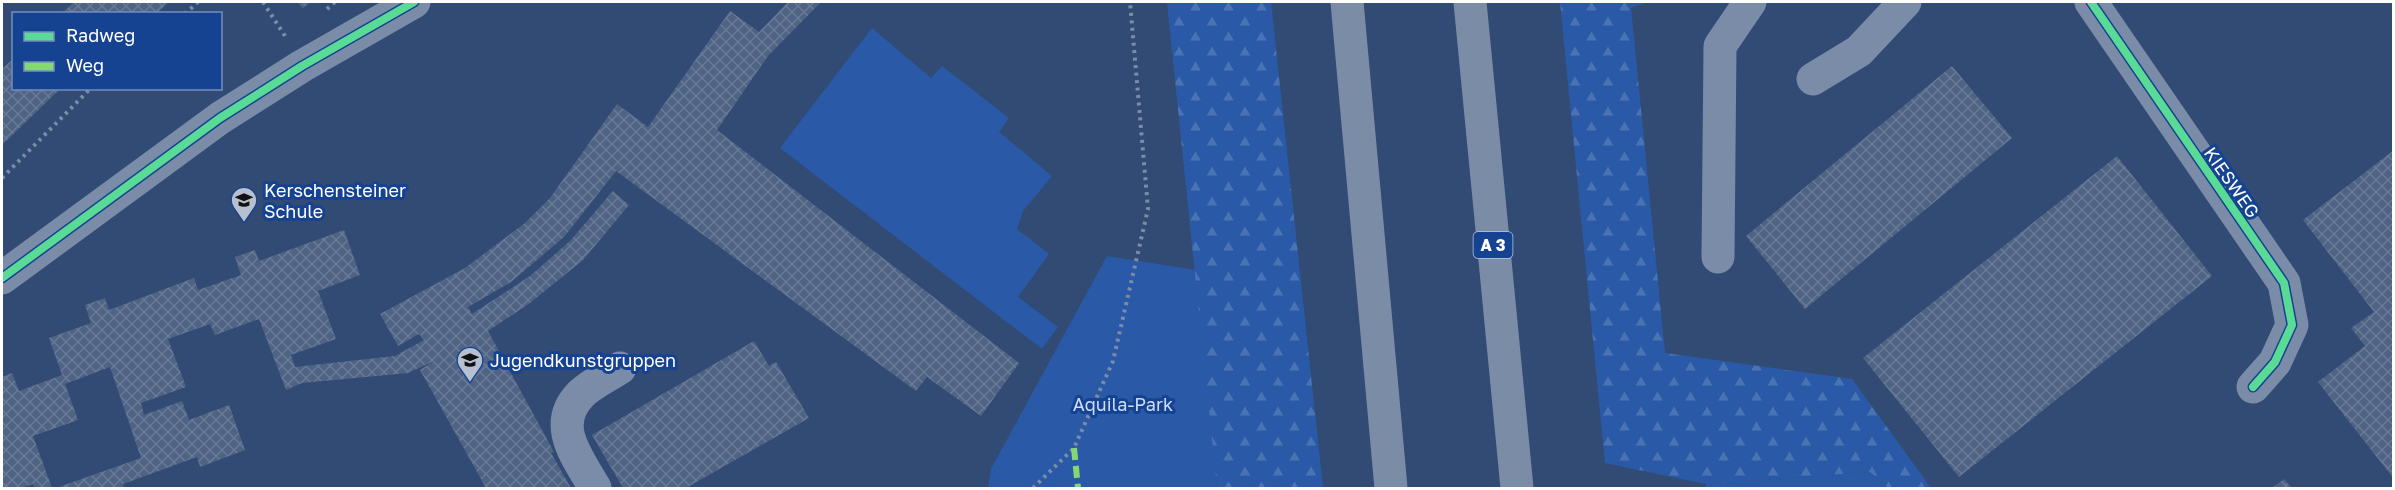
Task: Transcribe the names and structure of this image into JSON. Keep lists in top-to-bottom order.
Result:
{
  "streets": {
    "highway": ["A 3"],
    "street": ["KIESWEG"]
  },
  "parks": ["Aquila-Park"],
  "places": {
    "school or university": ["Kerschensteiner Schule", "Jugendkunstgruppen"]
  },
  "legend": ["Radweg", "Weg"]
}
